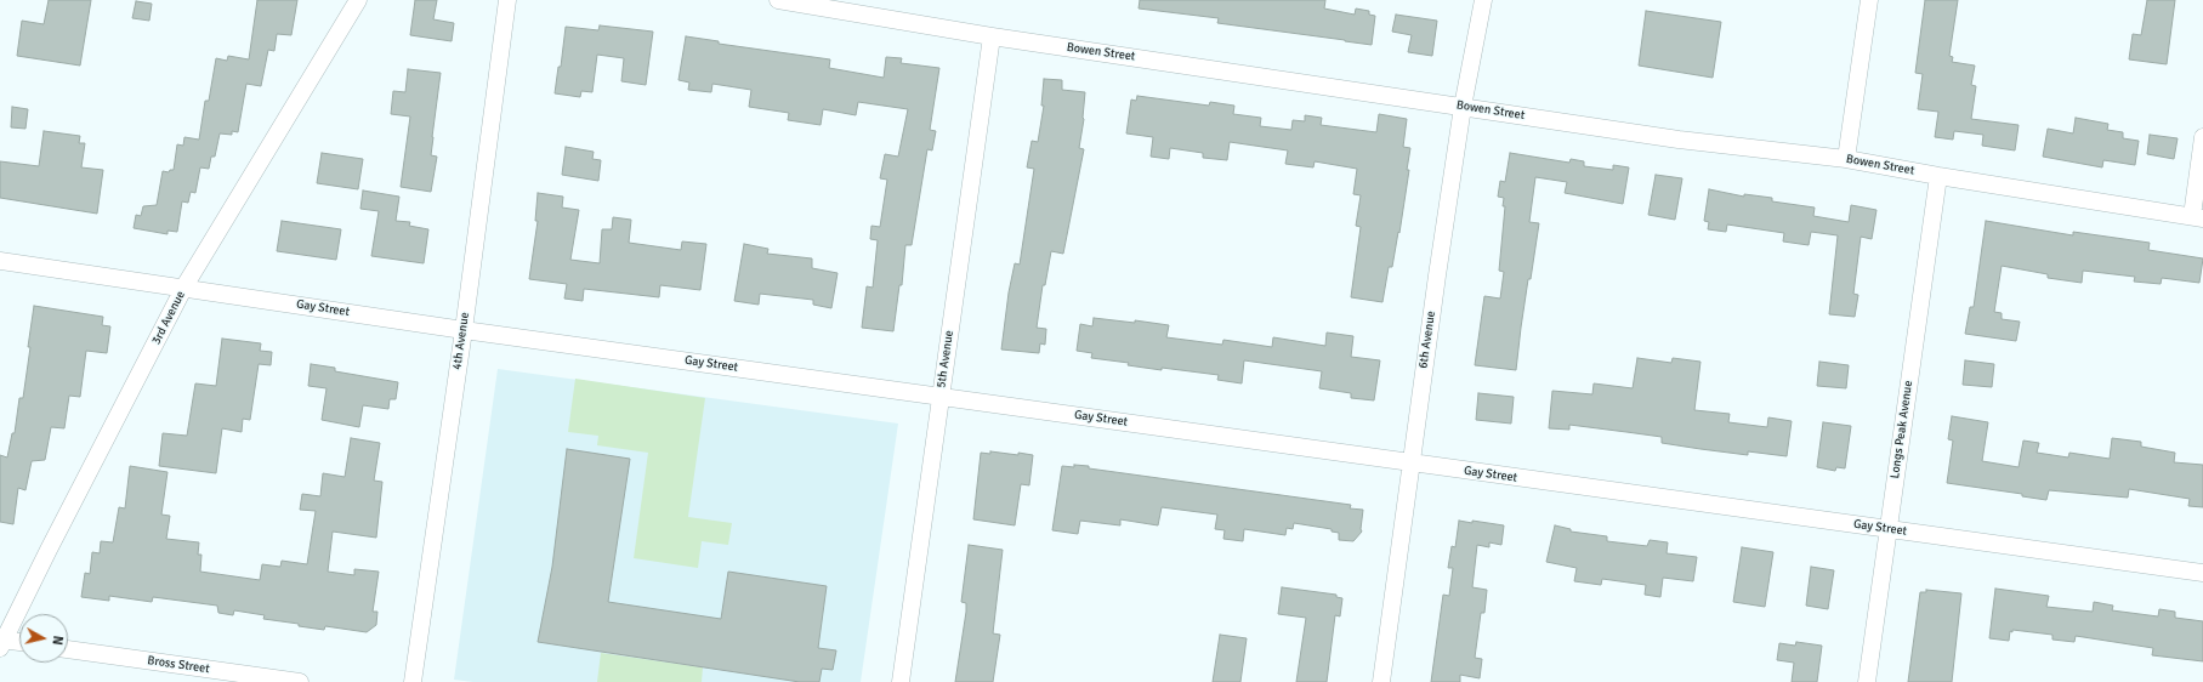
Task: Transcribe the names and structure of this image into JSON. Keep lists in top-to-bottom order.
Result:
{
  "streets": {
    "street": [
      "Bowen Street",
      "Gay Street",
      "3rd Avenue",
      "6th Avenue",
      "4th Avenue",
      "5th Avenue",
      "Longs Peak Avenue",
      "Bross Street"
    ]
  },
  "crossings": [
    ["Bowen Street", "6th Avenue"],
    ["Bowen Street", "5th Avenue"],
    ["Bowen Street", "Longs Peak Avenue"],
    ["Gay Street", "3rd Avenue"],
    ["Gay Street", "6th Avenue"],
    ["Gay Street", "4th Avenue"],
    ["Gay Street", "5th Avenue"],
    ["Gay Street", "Longs Peak Avenue"]
  ],
  "north": "right"
}
